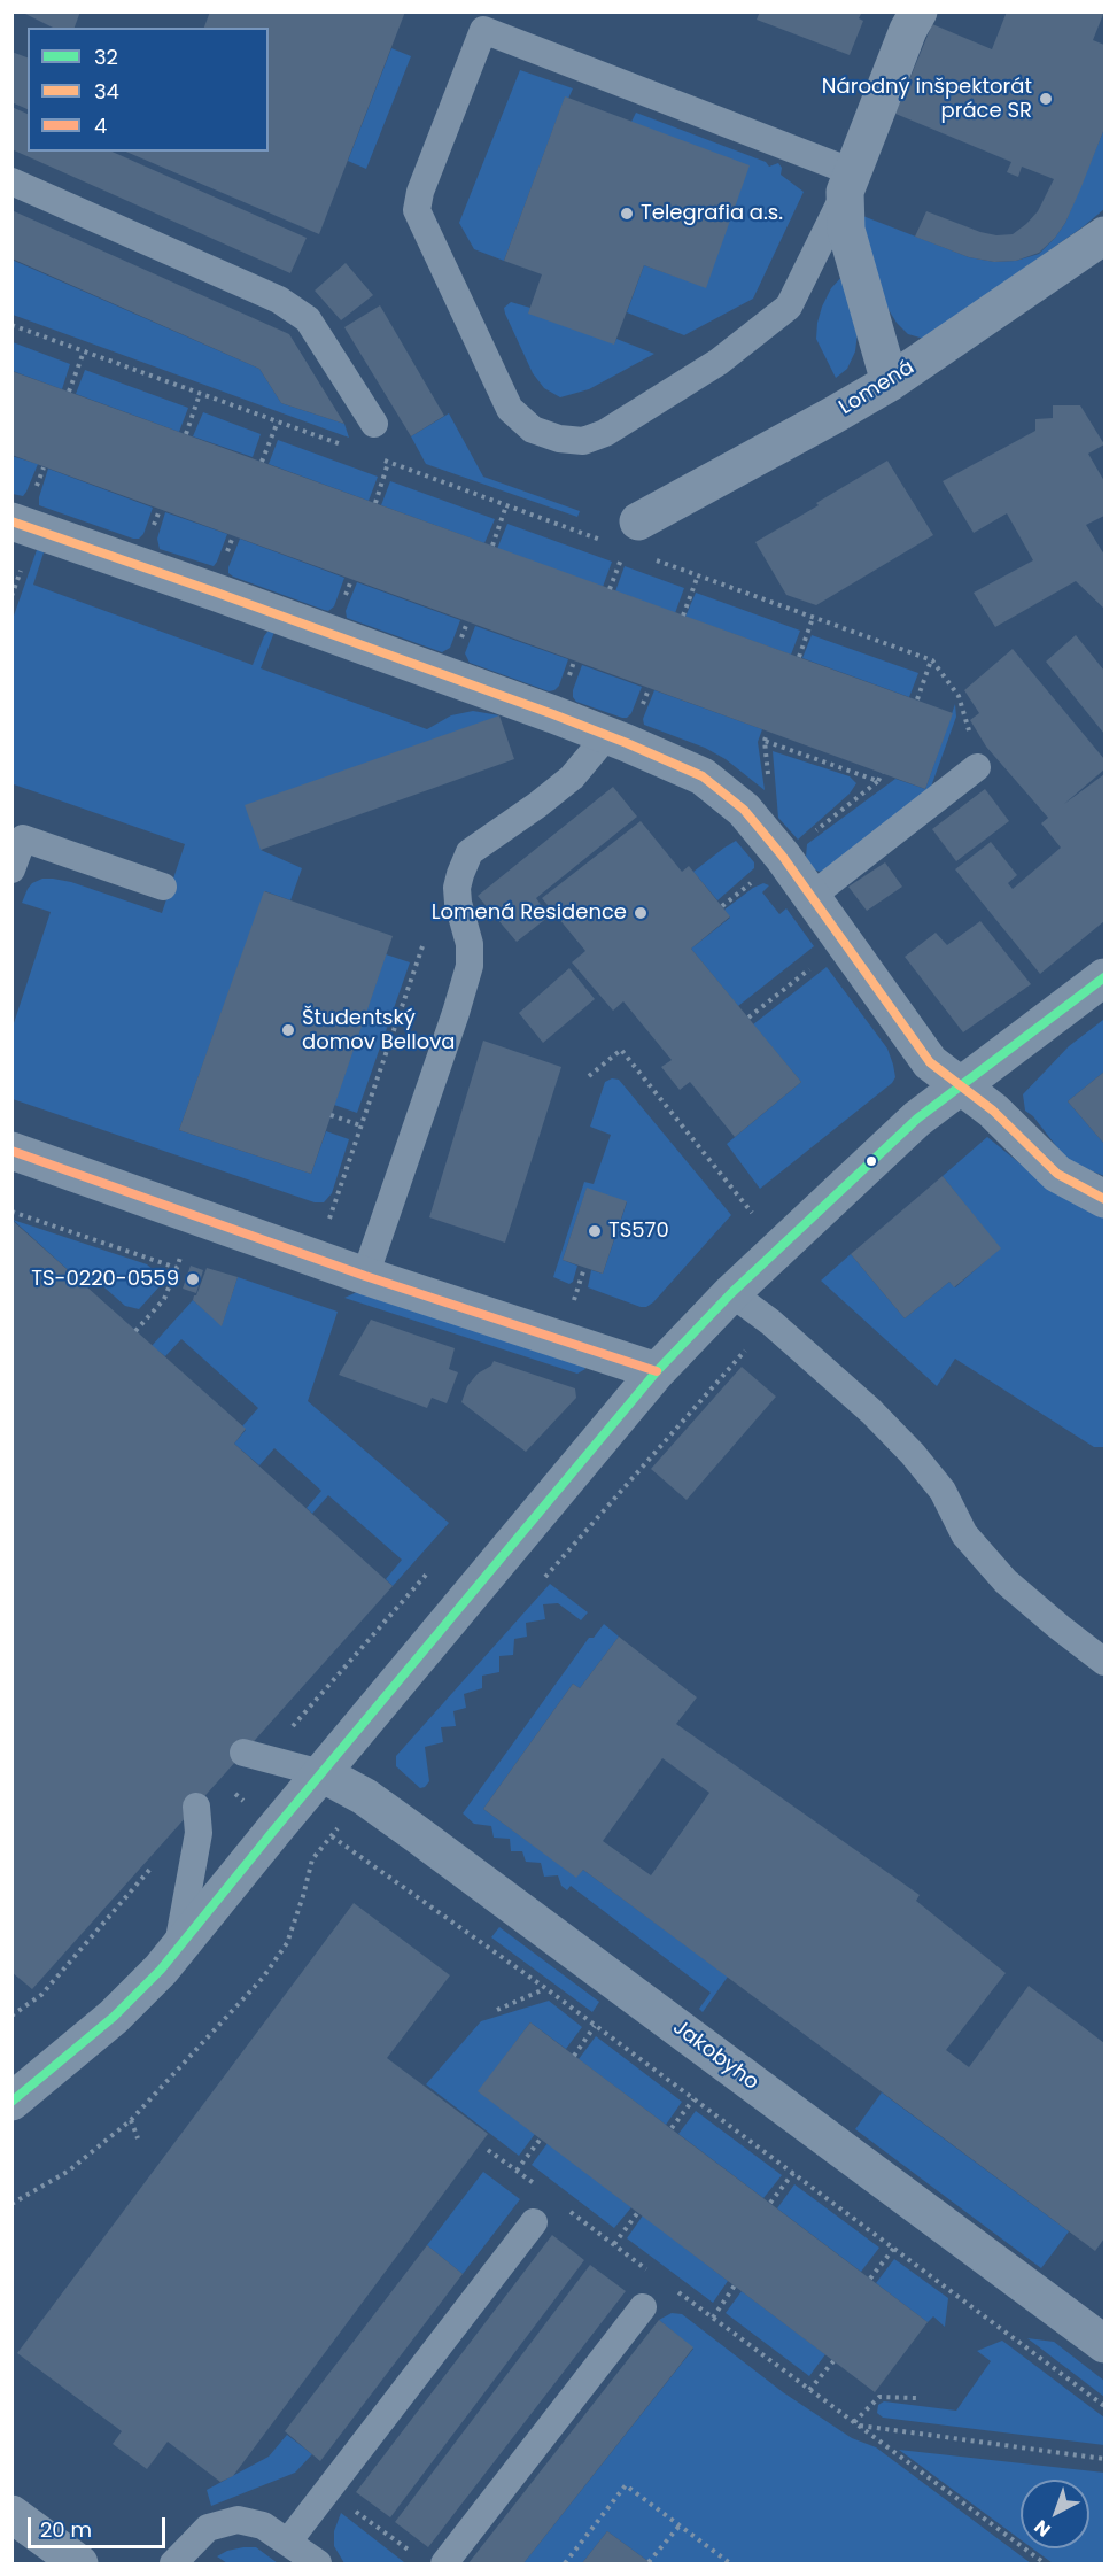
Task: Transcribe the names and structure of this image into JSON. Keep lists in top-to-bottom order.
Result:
{
  "streets": {
    "street": ["Lomená", "Jakobyho"]
  },
  "places": [
    "Národný inšpektorát práce SR",
    "Telegrafia a.s.",
    "Lomená Residence",
    "Študentský domov Bellova",
    "TS570",
    "TS-0220-0559"
  ],
  "lines": ["transit line 34", "transit line 32", "transit line 4"],
  "legend": ["32", "34", "4"],
  "scale_bar": "20 m",
  "north": "bottom left"
}
